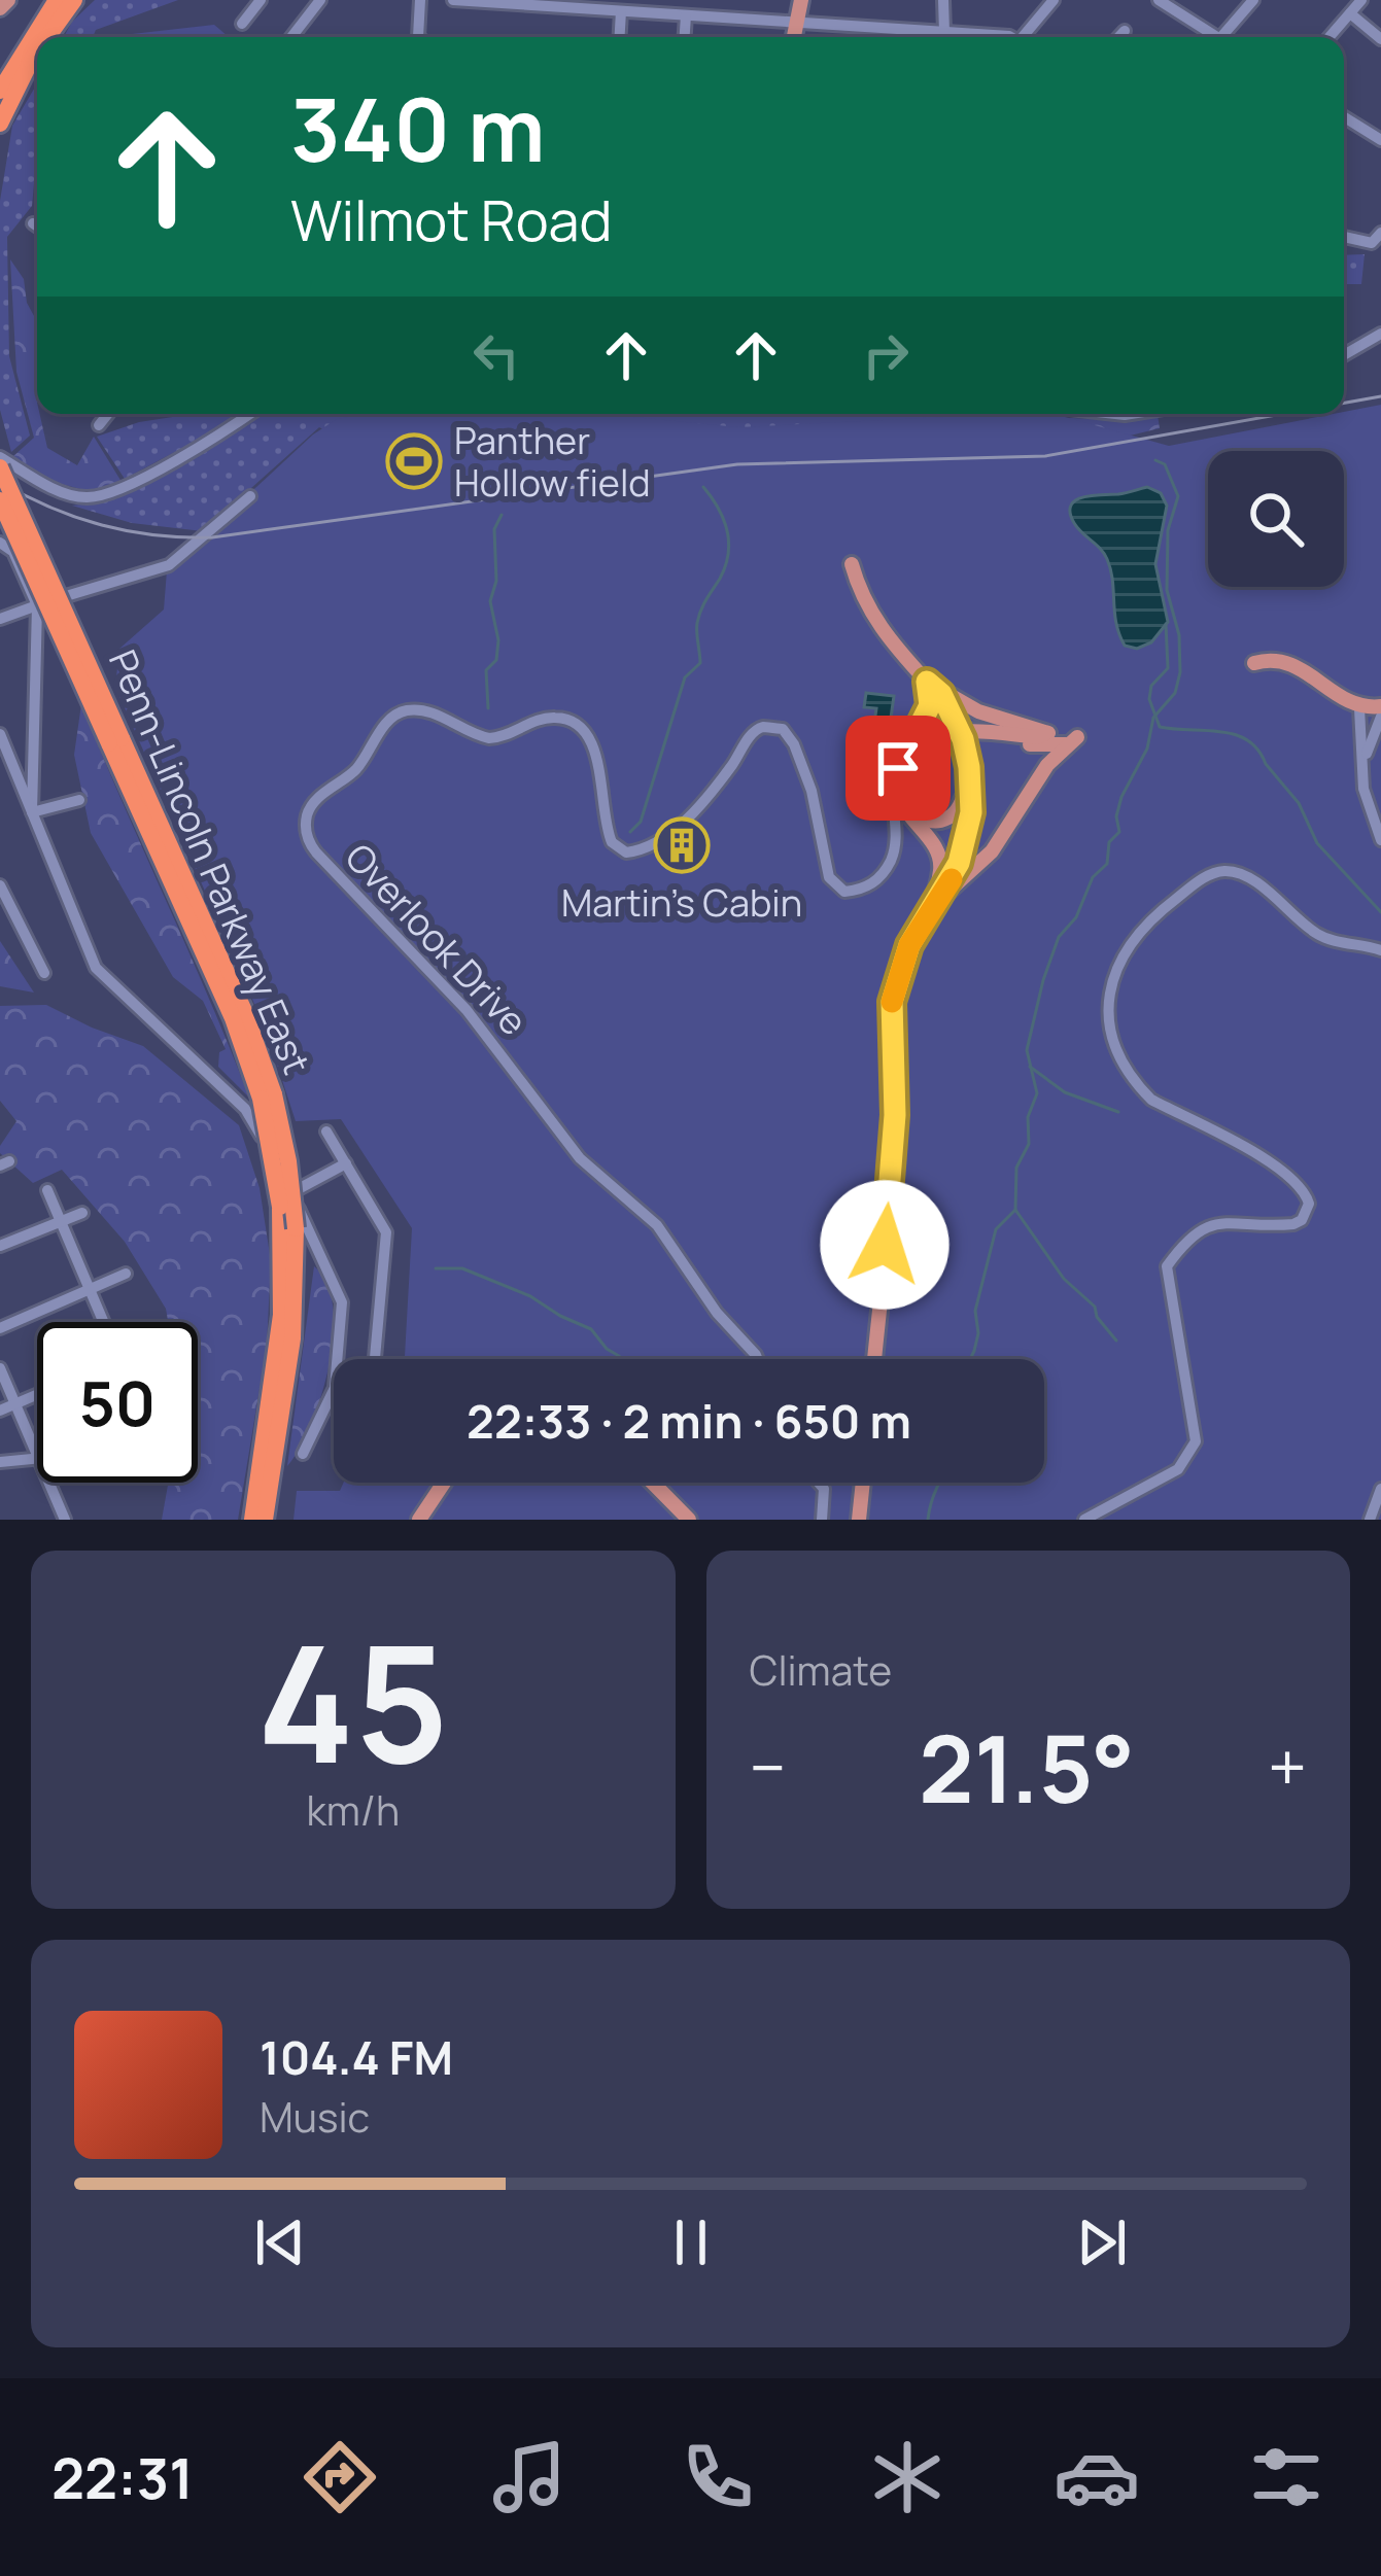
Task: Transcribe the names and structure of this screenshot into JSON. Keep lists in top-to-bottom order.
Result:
{
  "streets": {
    "highway": ["Penn-Lincoln Parkway East"],
    "street": ["Overlook Drive"]
  },
  "places": {
    "sports": ["Panther Hollow field"],
    "building": ["Martin's Cabin"]
  },
  "page": {
    "turn": ["340 m", "Wilmot Road"],
    "limit": "50",
    "trip": "22:33 · 2 min · 650 m",
    "tile": [
      ["45", "km/h"],
      "Climate"
    ],
    "heat": ["−", "21.5°", "+"],
    "song": ["104.4 FM", "Music"],
    "tabs": "22:31"
  }
}
